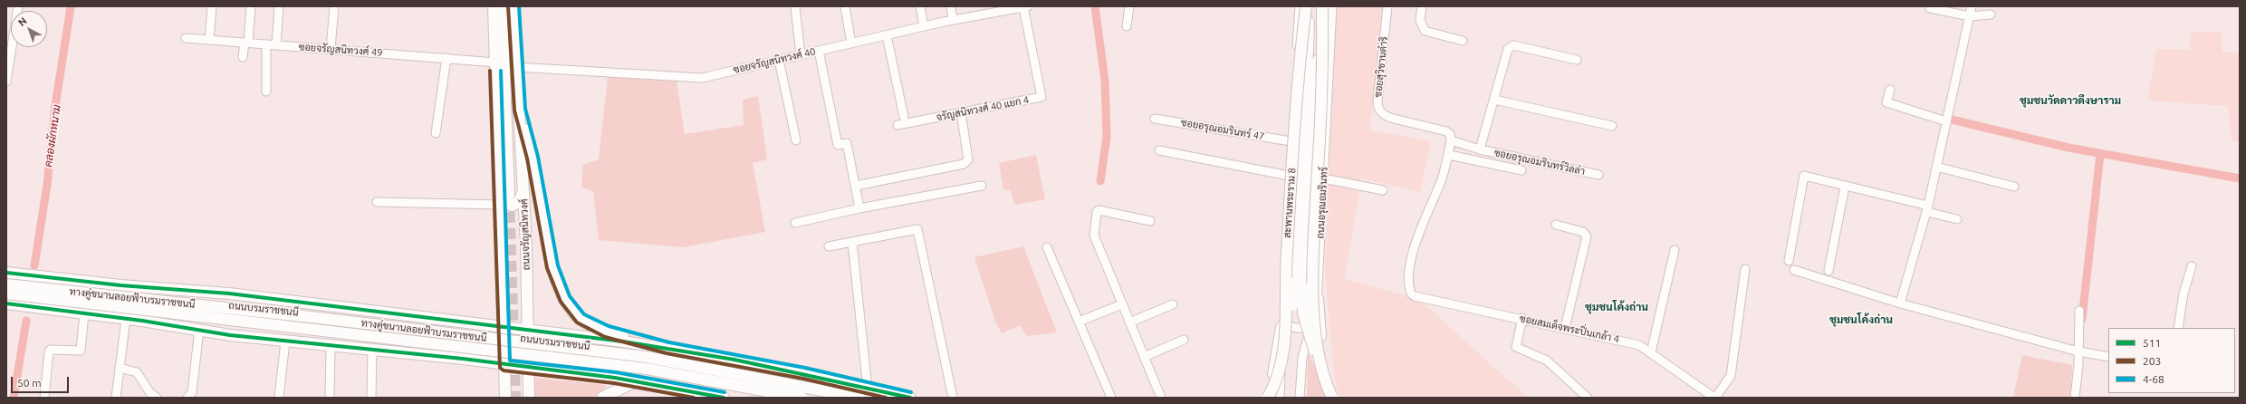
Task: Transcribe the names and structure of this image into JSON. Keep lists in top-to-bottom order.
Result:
{
  "streets": {
    "main road": [
      "สะพานพระราม 8",
      "ถนนจรัญสนิทวงศ์",
      "ทางคู่ขนานลอยฟ้าบรมราชชนนี",
      "ถนนบรมราชชนนี"
    ],
    "street": [
      "ซอยจรัญสนิทวงศ์ 49",
      "ซอยจรัญสนิทวงศ์ 40",
      "ซอยสุวิชานดำริ",
      "จรัญสนิทวงศ์ 40 แยก 4",
      "ซอยอรุณอมรินทร์ 47",
      "ซอยอรุณอมรินทร์วิลล่า",
      "ถนนอรุณอมรินทร์",
      "ซอยสมเด็จพระปิ่นเกล้า 4"
    ]
  },
  "crossings": [
    ["ซอยจรัญสนิทวงศ์ 49", "ถนนจรัญสนิทวงศ์"],
    ["ซอยจรัญสนิทวงศ์ 40", "จรัญสนิทวงศ์ 40 แยก 4"],
    ["ซอยจรัญสนิทวงศ์ 40", "ถนนจรัญสนิทวงศ์"],
    ["ซอยสุวิชานดำริ", "ซอยอรุณอมรินทร์วิลล่า"],
    ["ถนนจรัญสนิทวงศ์", "ถนนบรมราชชนนี"]
  ],
  "districts": ["ชุมชนวัดดาวดึงษาราม", "ชุมชนโค้งถ่าน", "ชุมชนโค้งถ่าน"],
  "water": ["คลองผักหนาม"],
  "lines": ["transit line 203", "transit line 4-68", "transit line 511"],
  "legend": ["511", "203", "4-68"],
  "scale_bar": "50 m",
  "north": "top left"
}
